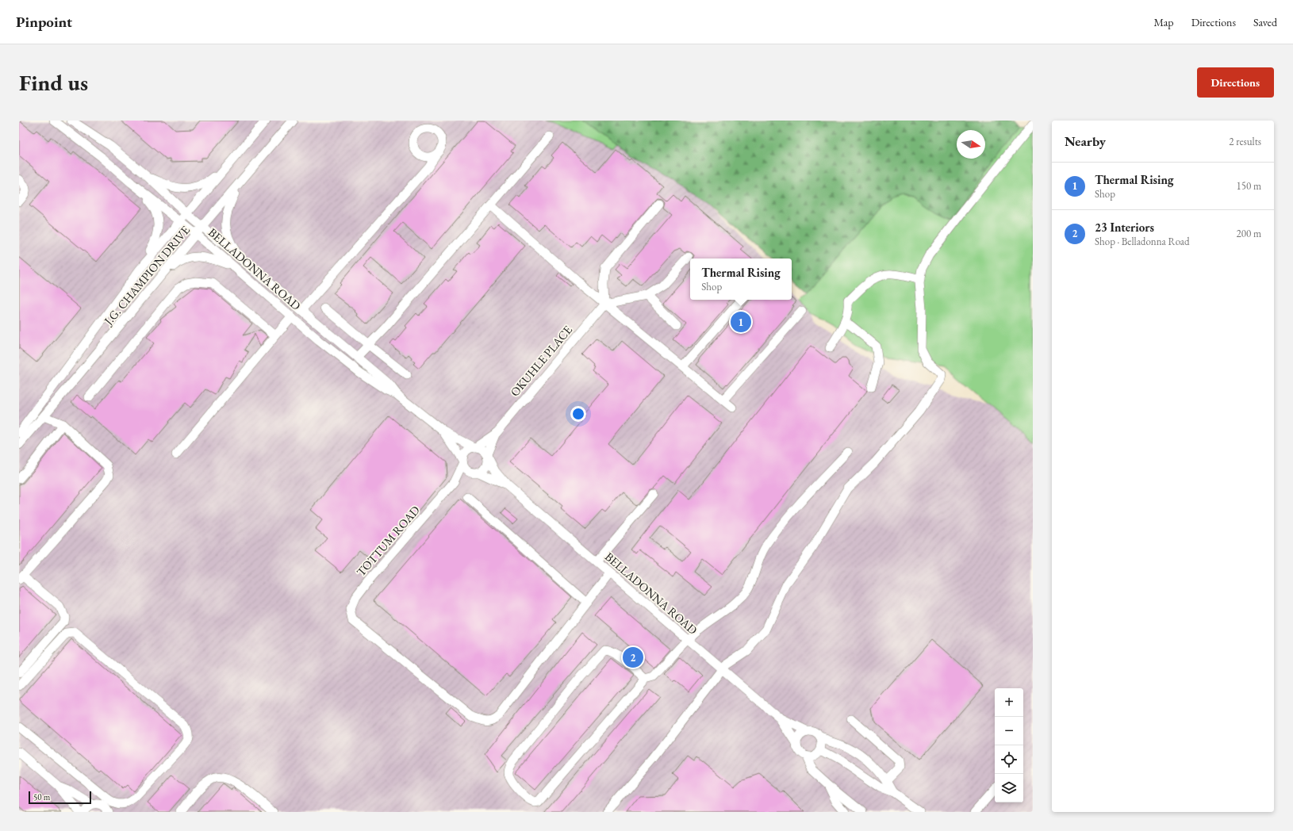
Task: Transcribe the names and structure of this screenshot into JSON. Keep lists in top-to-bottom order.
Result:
{
  "streets": {
    "street": [
      "BELLADONNA ROAD",
      "J.G. CHAMPION DRIVE",
      "OKUHLE PLACE",
      "TOTTUM ROAD"
    ]
  },
  "crossings": [
    ["BELLADONNA ROAD", "J.G. CHAMPION DRIVE"],
    ["BELLADONNA ROAD", "OKUHLE PLACE"],
    ["BELLADONNA ROAD", "TOTTUM ROAD"],
    ["OKUHLE PLACE", "TOTTUM ROAD"]
  ],
  "scale_bar": "50 m",
  "north": "right",
  "page": {
    "header": "Pinpoint",
    "nav": ["Map", "Directions", "Saved"],
    "buttons": "Directions",
    "title": "Find us",
    "heading": ["Nearby", "2 results"],
    "list": [
      {
        "mark": "1",
        "name": "Thermal Rising",
        "note": "Shop",
        "value": "150 m"
      },
      {
        "mark": "2",
        "name": "23 Interiors",
        "note": "Shop · Belladonna Road",
        "value": "200 m"
      }
    ],
    "popup": ["Thermal Rising", "Shop"],
    "pins": ["1", "2"],
    "map_buttons": ["+", "−"],
    "scale": "50 m"
  }
}
